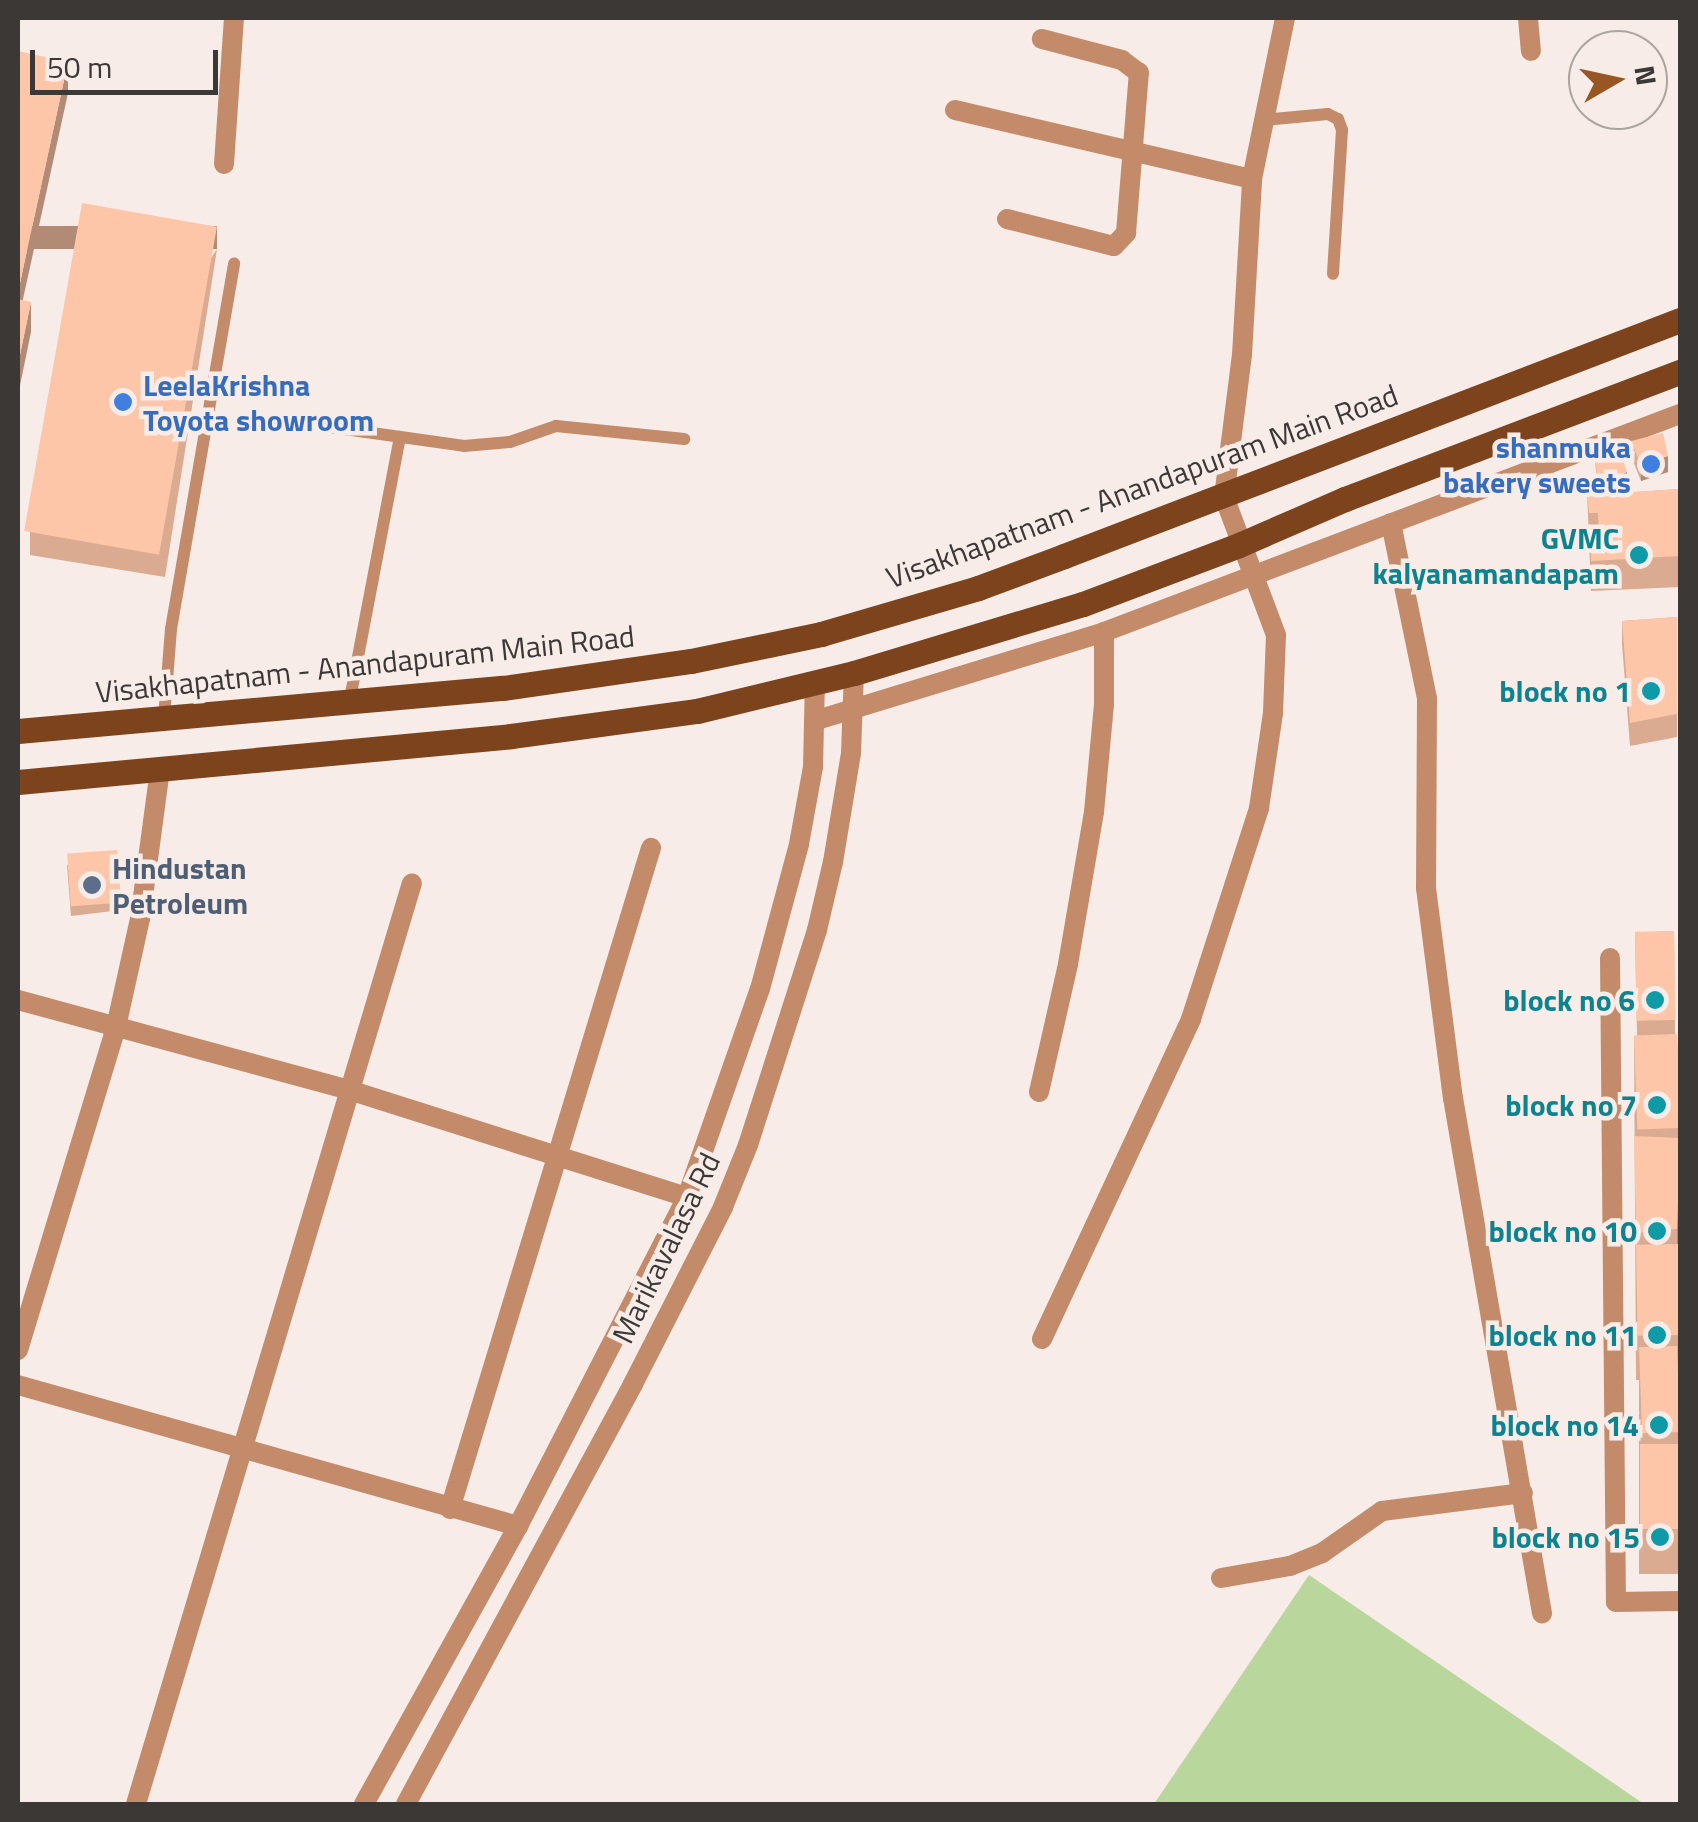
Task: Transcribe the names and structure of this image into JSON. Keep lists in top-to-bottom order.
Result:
{
  "streets": {
    "main road": ["Visakhapatnam - Anandapuram Main Road"],
    "street": ["Marikavalasa Rd"]
  },
  "places": [
    "LeelaKrishna Toyota showroom",
    "shanmuka bakery sweets",
    "GVMC kalyanamandapam",
    "block no 1",
    "Hindustan Petroleum",
    "block no 6",
    "block no 7",
    "block no 10",
    "block no 11",
    "block no 14",
    "block no 15"
  ],
  "scale_bar": "50 m",
  "north": "right"
}
